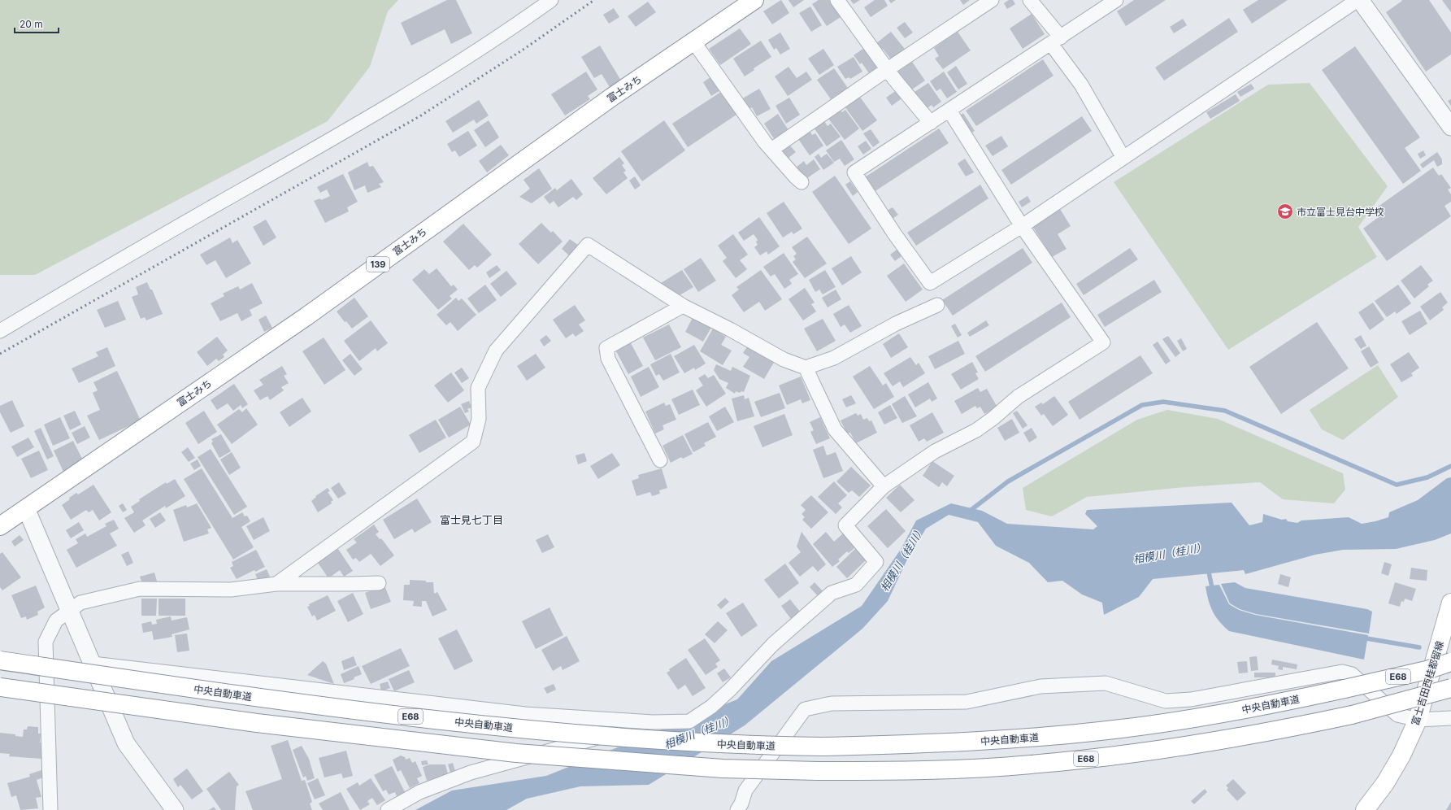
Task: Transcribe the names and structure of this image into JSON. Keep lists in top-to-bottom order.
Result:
{
  "streets": {
    "main road": [
      "富士みち",
      "139",
      "E68",
      "富士吉田西桂都留線",
      "中央自動車道"
    ]
  },
  "districts": ["富士見七丁目"],
  "water": ["相模川（桂川）"],
  "places": {
    "school or university": ["市立富士見台中学校"]
  },
  "scale_bar": "20 m"
}
